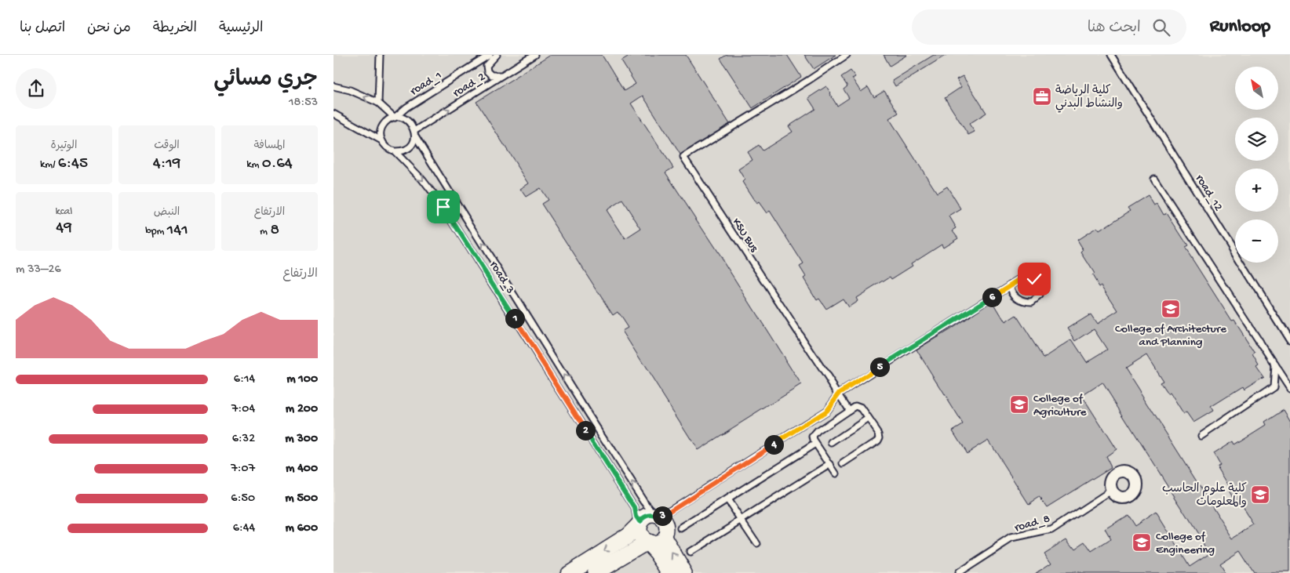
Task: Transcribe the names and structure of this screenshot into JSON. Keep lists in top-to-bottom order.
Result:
{
  "streets": {
    "lane": [
      "road_1",
      "road_2",
      "road_12",
      "KSU Bus",
      "road_3",
      "road_8"
    ]
  },
  "crossings": [
    ["road_1", "road_2"],
    ["road_1", "road_3"],
    ["road_2", "road_3"]
  ],
  "one_way": ["road_2"],
  "places": {
    "office": ["كلية الرياضة والنشاط البدني"],
    "school or university": [
      "College of Architecture and Planning",
      "College of Agriculture",
      "كلية علوم الحاسب والمعلومات",
      "College of Engineering"
    ]
  },
  "north": "top left",
  "page": {
    "header": "Runloop",
    "search": "ابحث هنا",
    "nav": [
      "الرئيسية",
      "الخريطة",
      "من نحن",
      "اتصل بنا"
    ],
    "heading": ["جري مسائي", "18:53"],
    "map_buttons": ["+", "−"],
    "stats": [
      ["المسافة", "0.64 km"],
      ["الوقت", "4:19"],
      ["الوتيرة", "6:45 /km"],
      ["الارتفاع", "8 m"],
      ["النبض", "141 bpm"],
      ["kcal", "49"]
    ],
    "chart": ["الارتفاع", "26–33 m"],
    "pins": [
      "6",
      "1",
      "5",
      "2",
      "4",
      "3"
    ],
    "list": [
      {
        "name": "100 m",
        "note": "6:14"
      },
      {
        "name": "200 m",
        "note": "7:04"
      },
      {
        "name": "300 m",
        "note": "6:32"
      },
      {
        "name": "400 m",
        "note": "7:07"
      },
      {
        "name": "500 m",
        "note": "6:50"
      },
      {
        "name": "600 m",
        "note": "6:44"
      }
    ]
  }
}
